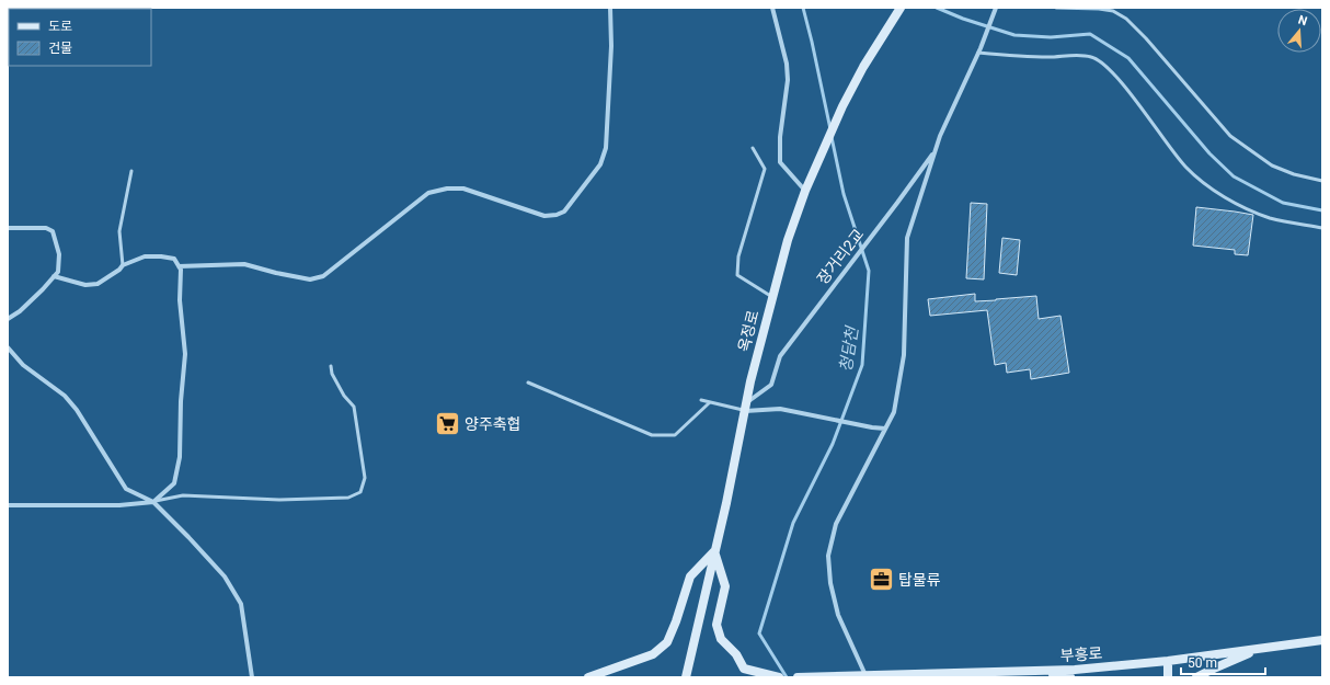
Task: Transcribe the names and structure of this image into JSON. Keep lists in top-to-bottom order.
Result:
{
  "streets": {
    "main road": ["옥정로", "부흥로"],
    "street": ["장거리2교"]
  },
  "crossings": [
    ["장거리2교", "옥정로"]
  ],
  "water": ["청담천"],
  "places": {
    "supermarket": ["양주축협"],
    "office": ["탑물류"]
  },
  "legend": ["도로", "건물"],
  "scale_bar": "50 m",
  "north": "top"
}
